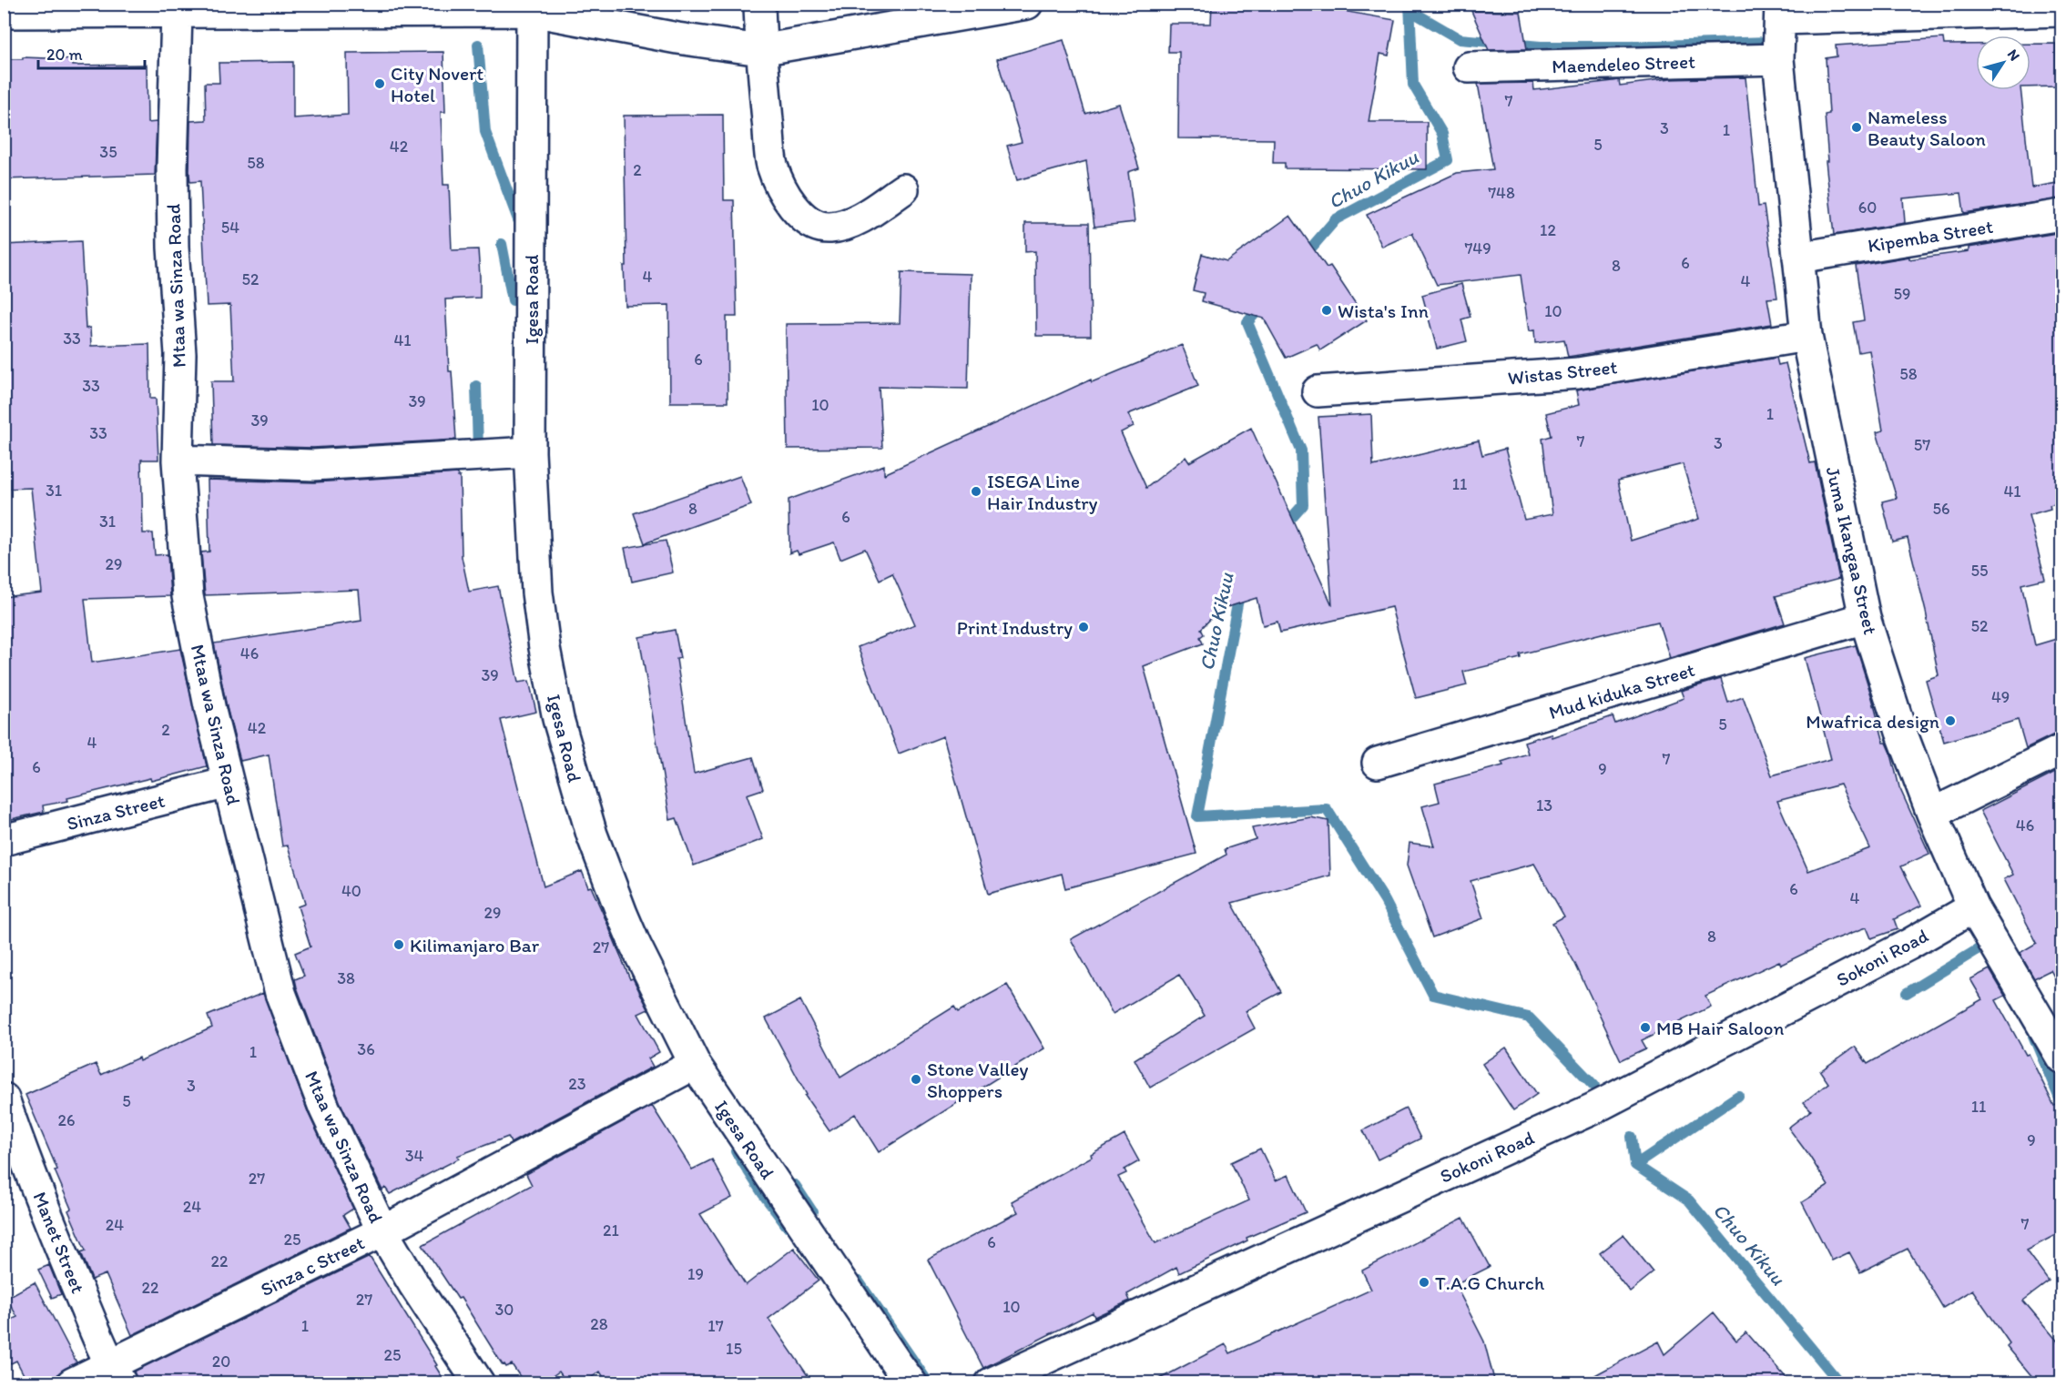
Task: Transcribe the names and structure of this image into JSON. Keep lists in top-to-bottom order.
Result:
{
  "streets": {
    "street": [
      "Maendeleo Street",
      "Kipemba Street",
      "Mtaa wa Sinza Road",
      "Igesa Road",
      "Wistas Street",
      "Juma Ikangaa Street",
      "Mud kiduka Street",
      "Sinza Street",
      "Sokoni Road",
      "Manet Street",
      "Sinza c Street"
    ]
  },
  "crossings": [
    ["Maendeleo Street", "Juma Ikangaa Street"],
    ["Kipemba Street", "Juma Ikangaa Street"],
    ["Mtaa wa Sinza Road", "Sinza Street"],
    ["Mtaa wa Sinza Road", "Sinza c Street"],
    ["Igesa Road", "Sinza c Street"],
    ["Wistas Street", "Juma Ikangaa Street"],
    ["Juma Ikangaa Street", "Mud kiduka Street"],
    ["Juma Ikangaa Street", "Sokoni Road"],
    ["Manet Street", "Sinza c Street"]
  ],
  "water": ["Chuo Kikuu"],
  "places": [
    "City Novert Hotel",
    "Nameless Beauty Saloon",
    "Wista's Inn",
    "ISEGA Line Hair Industry",
    "Print Industry",
    "Mwafrica design",
    "Kilimanjaro Bar",
    "MB Hair Saloon",
    "Stone Valley Shoppers",
    "T.A.G Church"
  ],
  "house_numbers": [
    "7",
    "3",
    "1",
    "5",
    "42",
    "35",
    "58",
    "2",
    "748",
    "60",
    "54",
    "12",
    "749",
    "6",
    "8",
    "4",
    "52",
    "4",
    "59",
    "10",
    "33",
    "41",
    "6",
    "58",
    "33",
    "39",
    "10",
    "1",
    "39",
    "33",
    "7",
    "3",
    "57",
    "11",
    "31",
    "41",
    "8",
    "56",
    "6",
    "31",
    "29",
    "55",
    "52",
    "46",
    "39",
    "49",
    "5",
    "42",
    "2",
    "4",
    "7",
    "6",
    "9",
    "13",
    "46",
    "6",
    "40",
    "4",
    "29",
    "8",
    "27",
    "38",
    "36",
    "1",
    "23",
    "3",
    "5",
    "11",
    "26",
    "9",
    "34",
    "27",
    "24",
    "7",
    "24",
    "21",
    "25",
    "6",
    "22",
    "19",
    "22",
    "27",
    "10",
    "30",
    "28",
    "1",
    "17",
    "15",
    "25",
    "20"
  ],
  "scale_bar": "20 m",
  "north": "top right"
}
